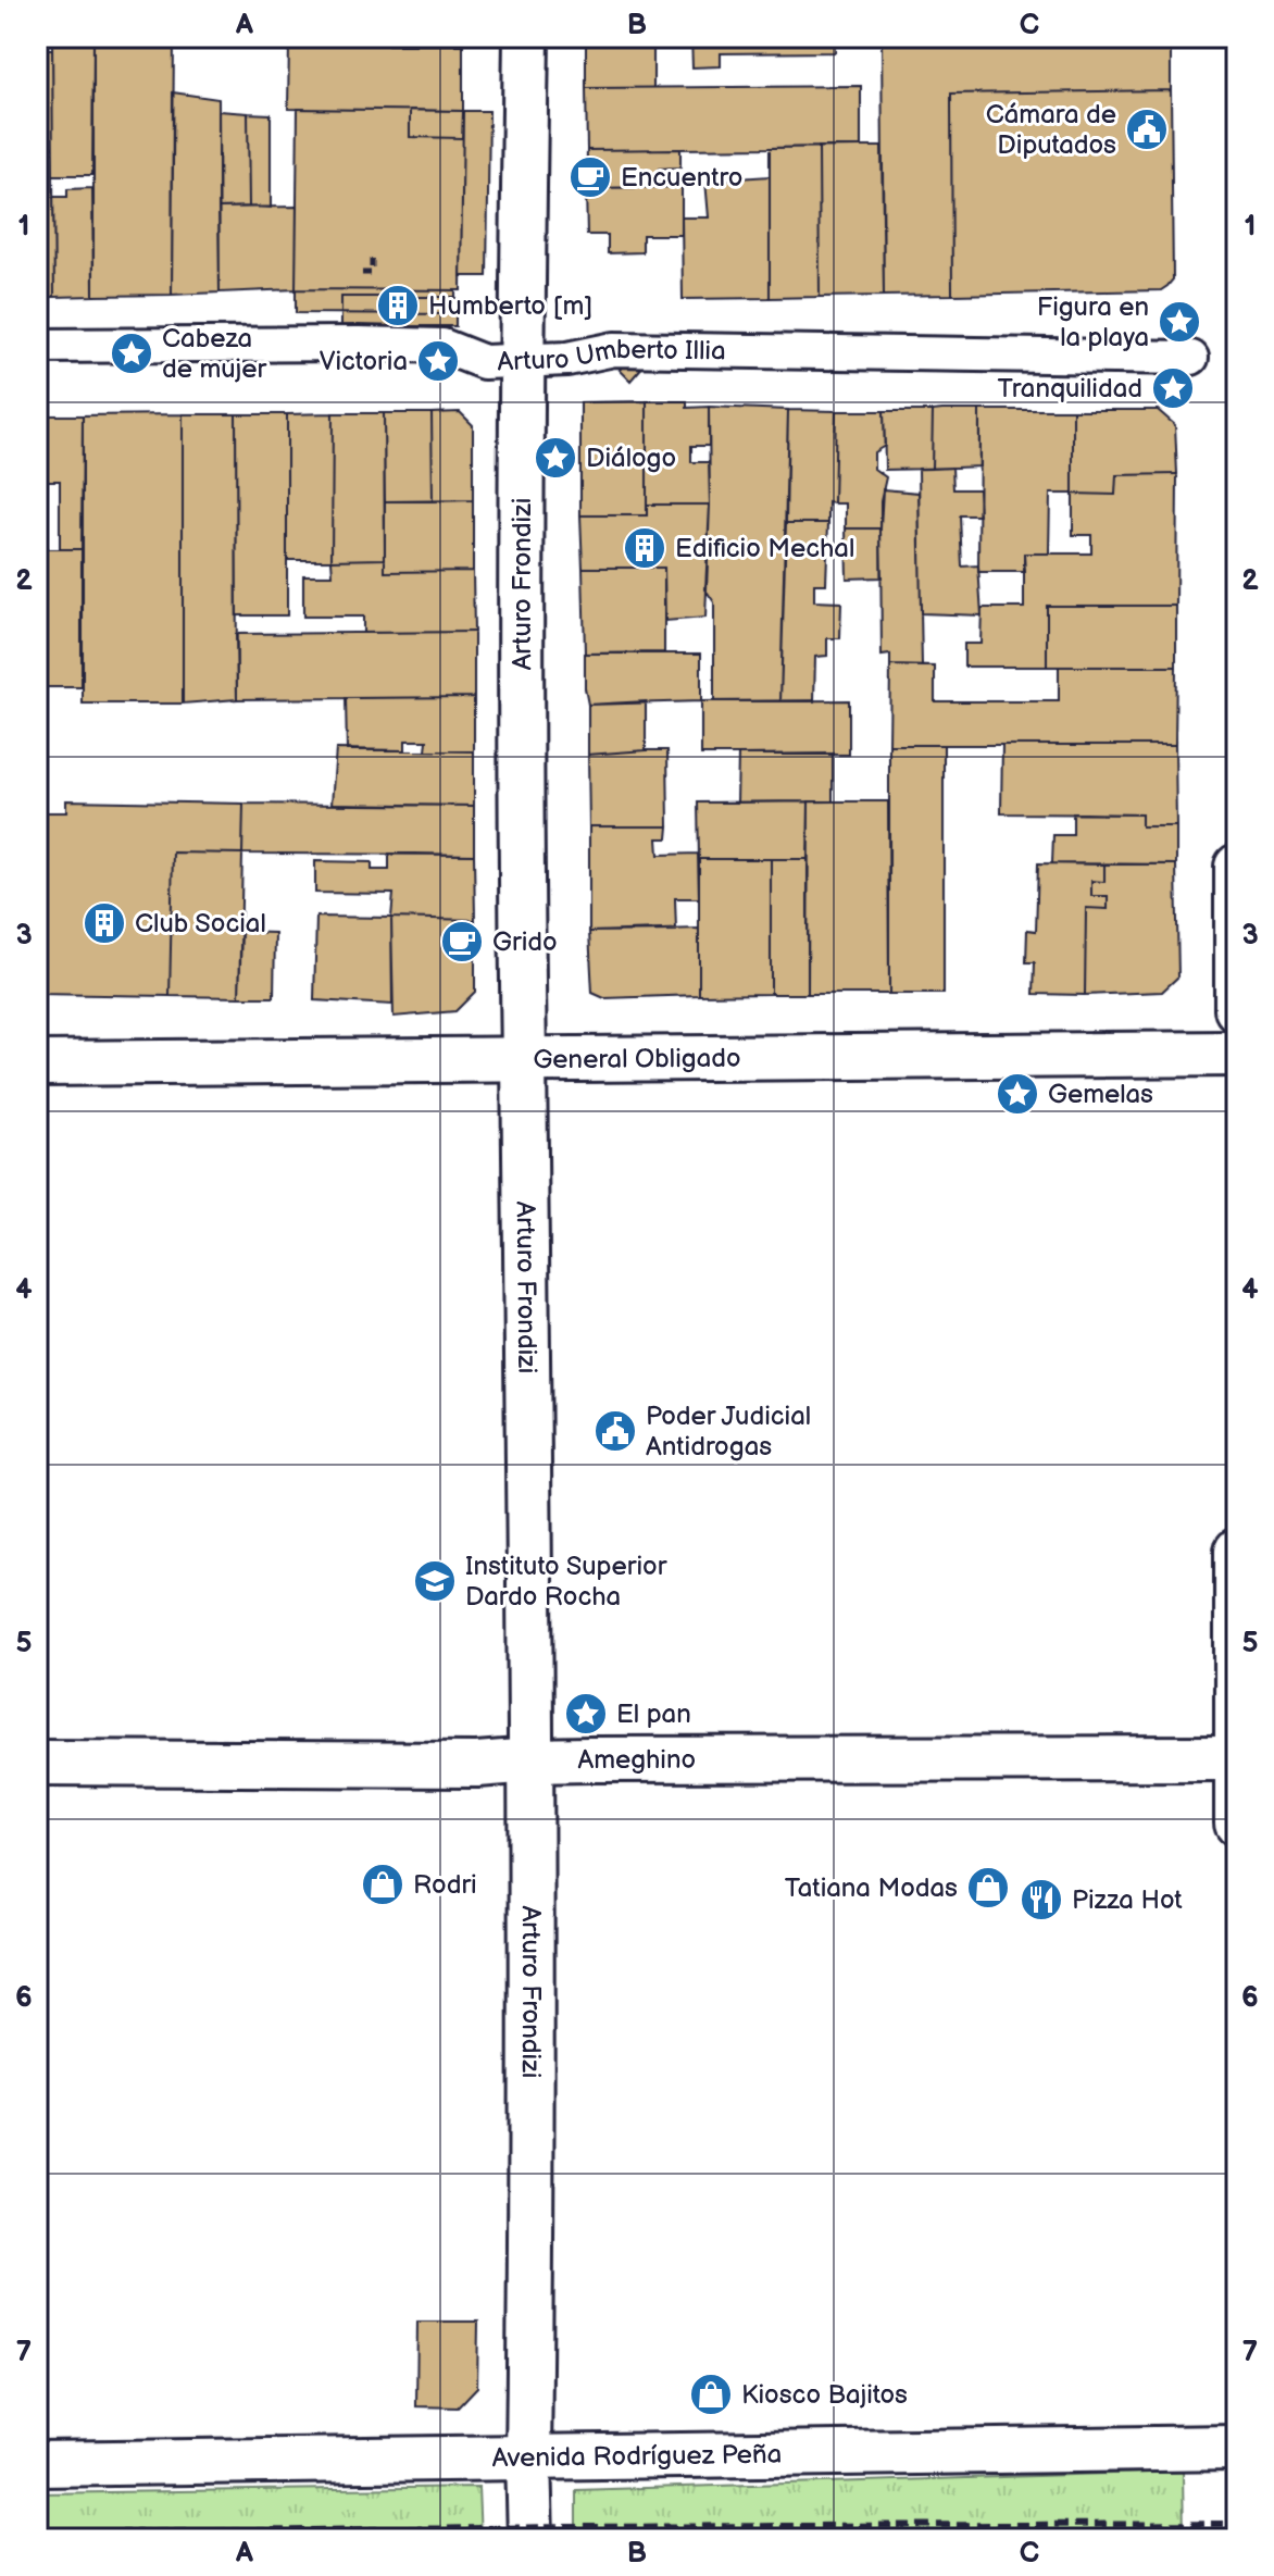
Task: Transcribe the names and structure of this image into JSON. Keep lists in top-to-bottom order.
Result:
{
  "streets": {
    "street": [
      "Arturo Umberto Illia",
      "Arturo Frondizi",
      "General Obligado",
      "Ameghino",
      "Avenida Rodríguez Peña"
    ]
  },
  "crossings": [
    ["Arturo Umberto Illia", "Arturo Frondizi"],
    ["Arturo Frondizi", "General Obligado"],
    ["Arturo Frondizi", "Ameghino"],
    ["Arturo Frondizi", "Avenida Rodríguez Peña"]
  ],
  "places": {
    "public building": ["Cámara de Diputados", "Poder Judicial Antidrogas"],
    "cafe": ["Encuentro", "Grido"],
    "building": ["Humberto [m]", "Edificio Mechal", "Club Social"],
    "place": [
      "Figura en la playa",
      "Cabeza de mujer",
      "Victoria",
      "Tranquilidad",
      "Diálogo",
      "Gemelas",
      "El pan"
    ],
    "school or university": ["Instituto Superior Dardo Rocha"],
    "shop": ["Rodri", "Tatiana Modas", "Kiosco Bajitos"],
    "restaurant": ["Pizza Hot"]
  },
  "grid": {
    "columns": ["A", "B", "C"],
    "rows": [
      "1",
      "2",
      "3",
      "4",
      "5",
      "6",
      "7"
    ]
  }
}
